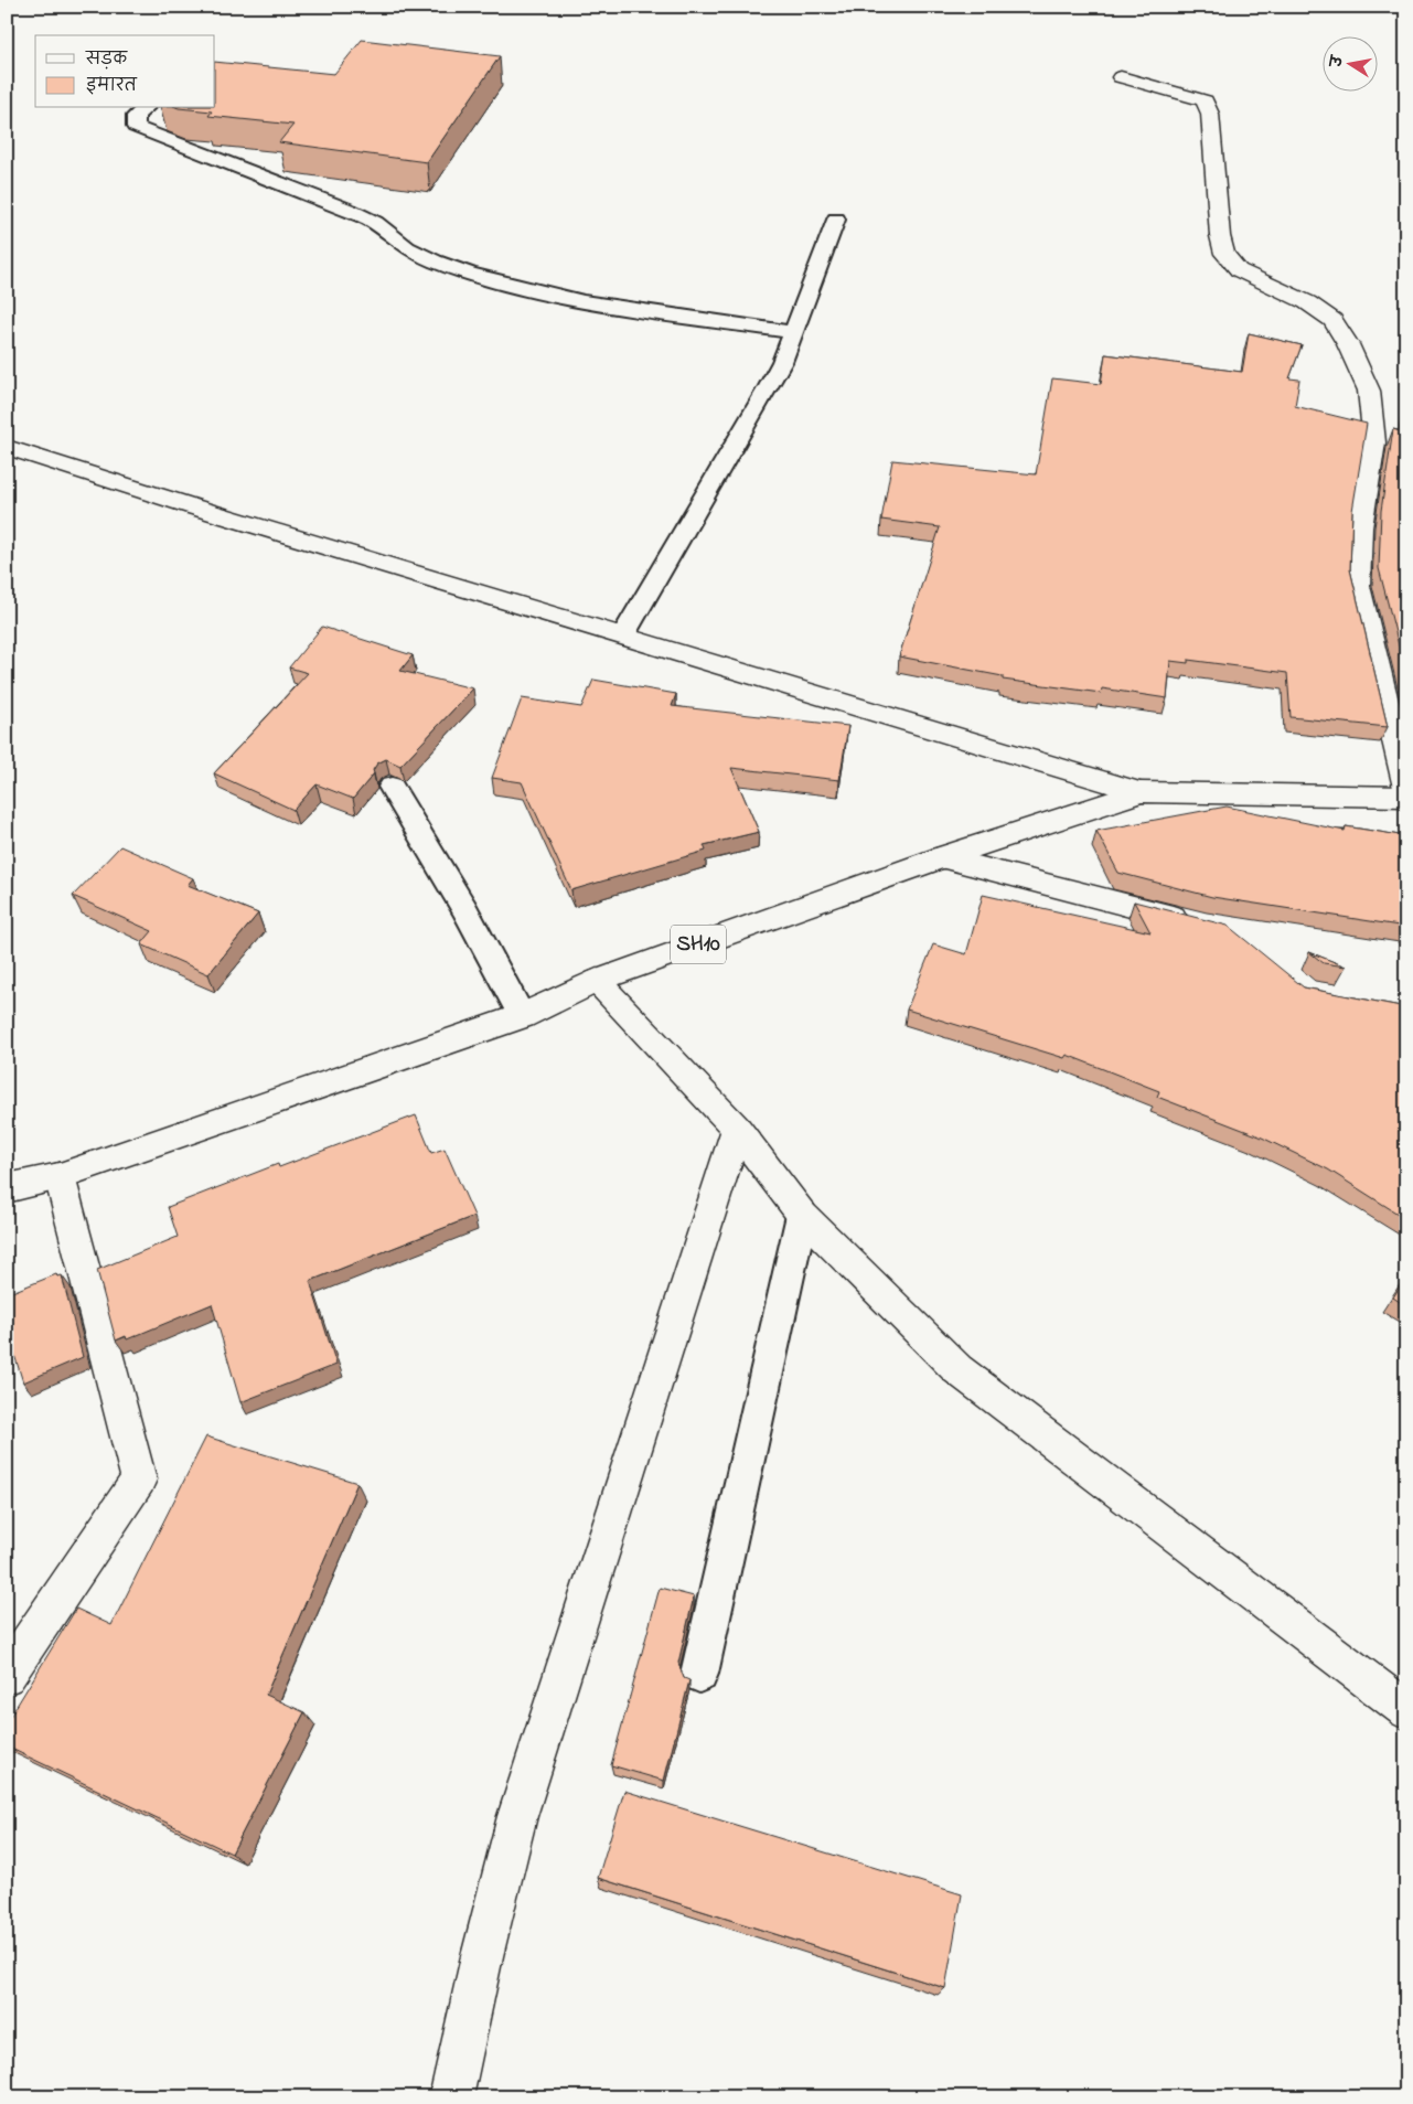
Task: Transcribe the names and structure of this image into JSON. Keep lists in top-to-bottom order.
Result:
{
  "streets": {
    "street": ["SH10"]
  },
  "legend": ["सड़क", "इमारत"],
  "north": "left"
}
